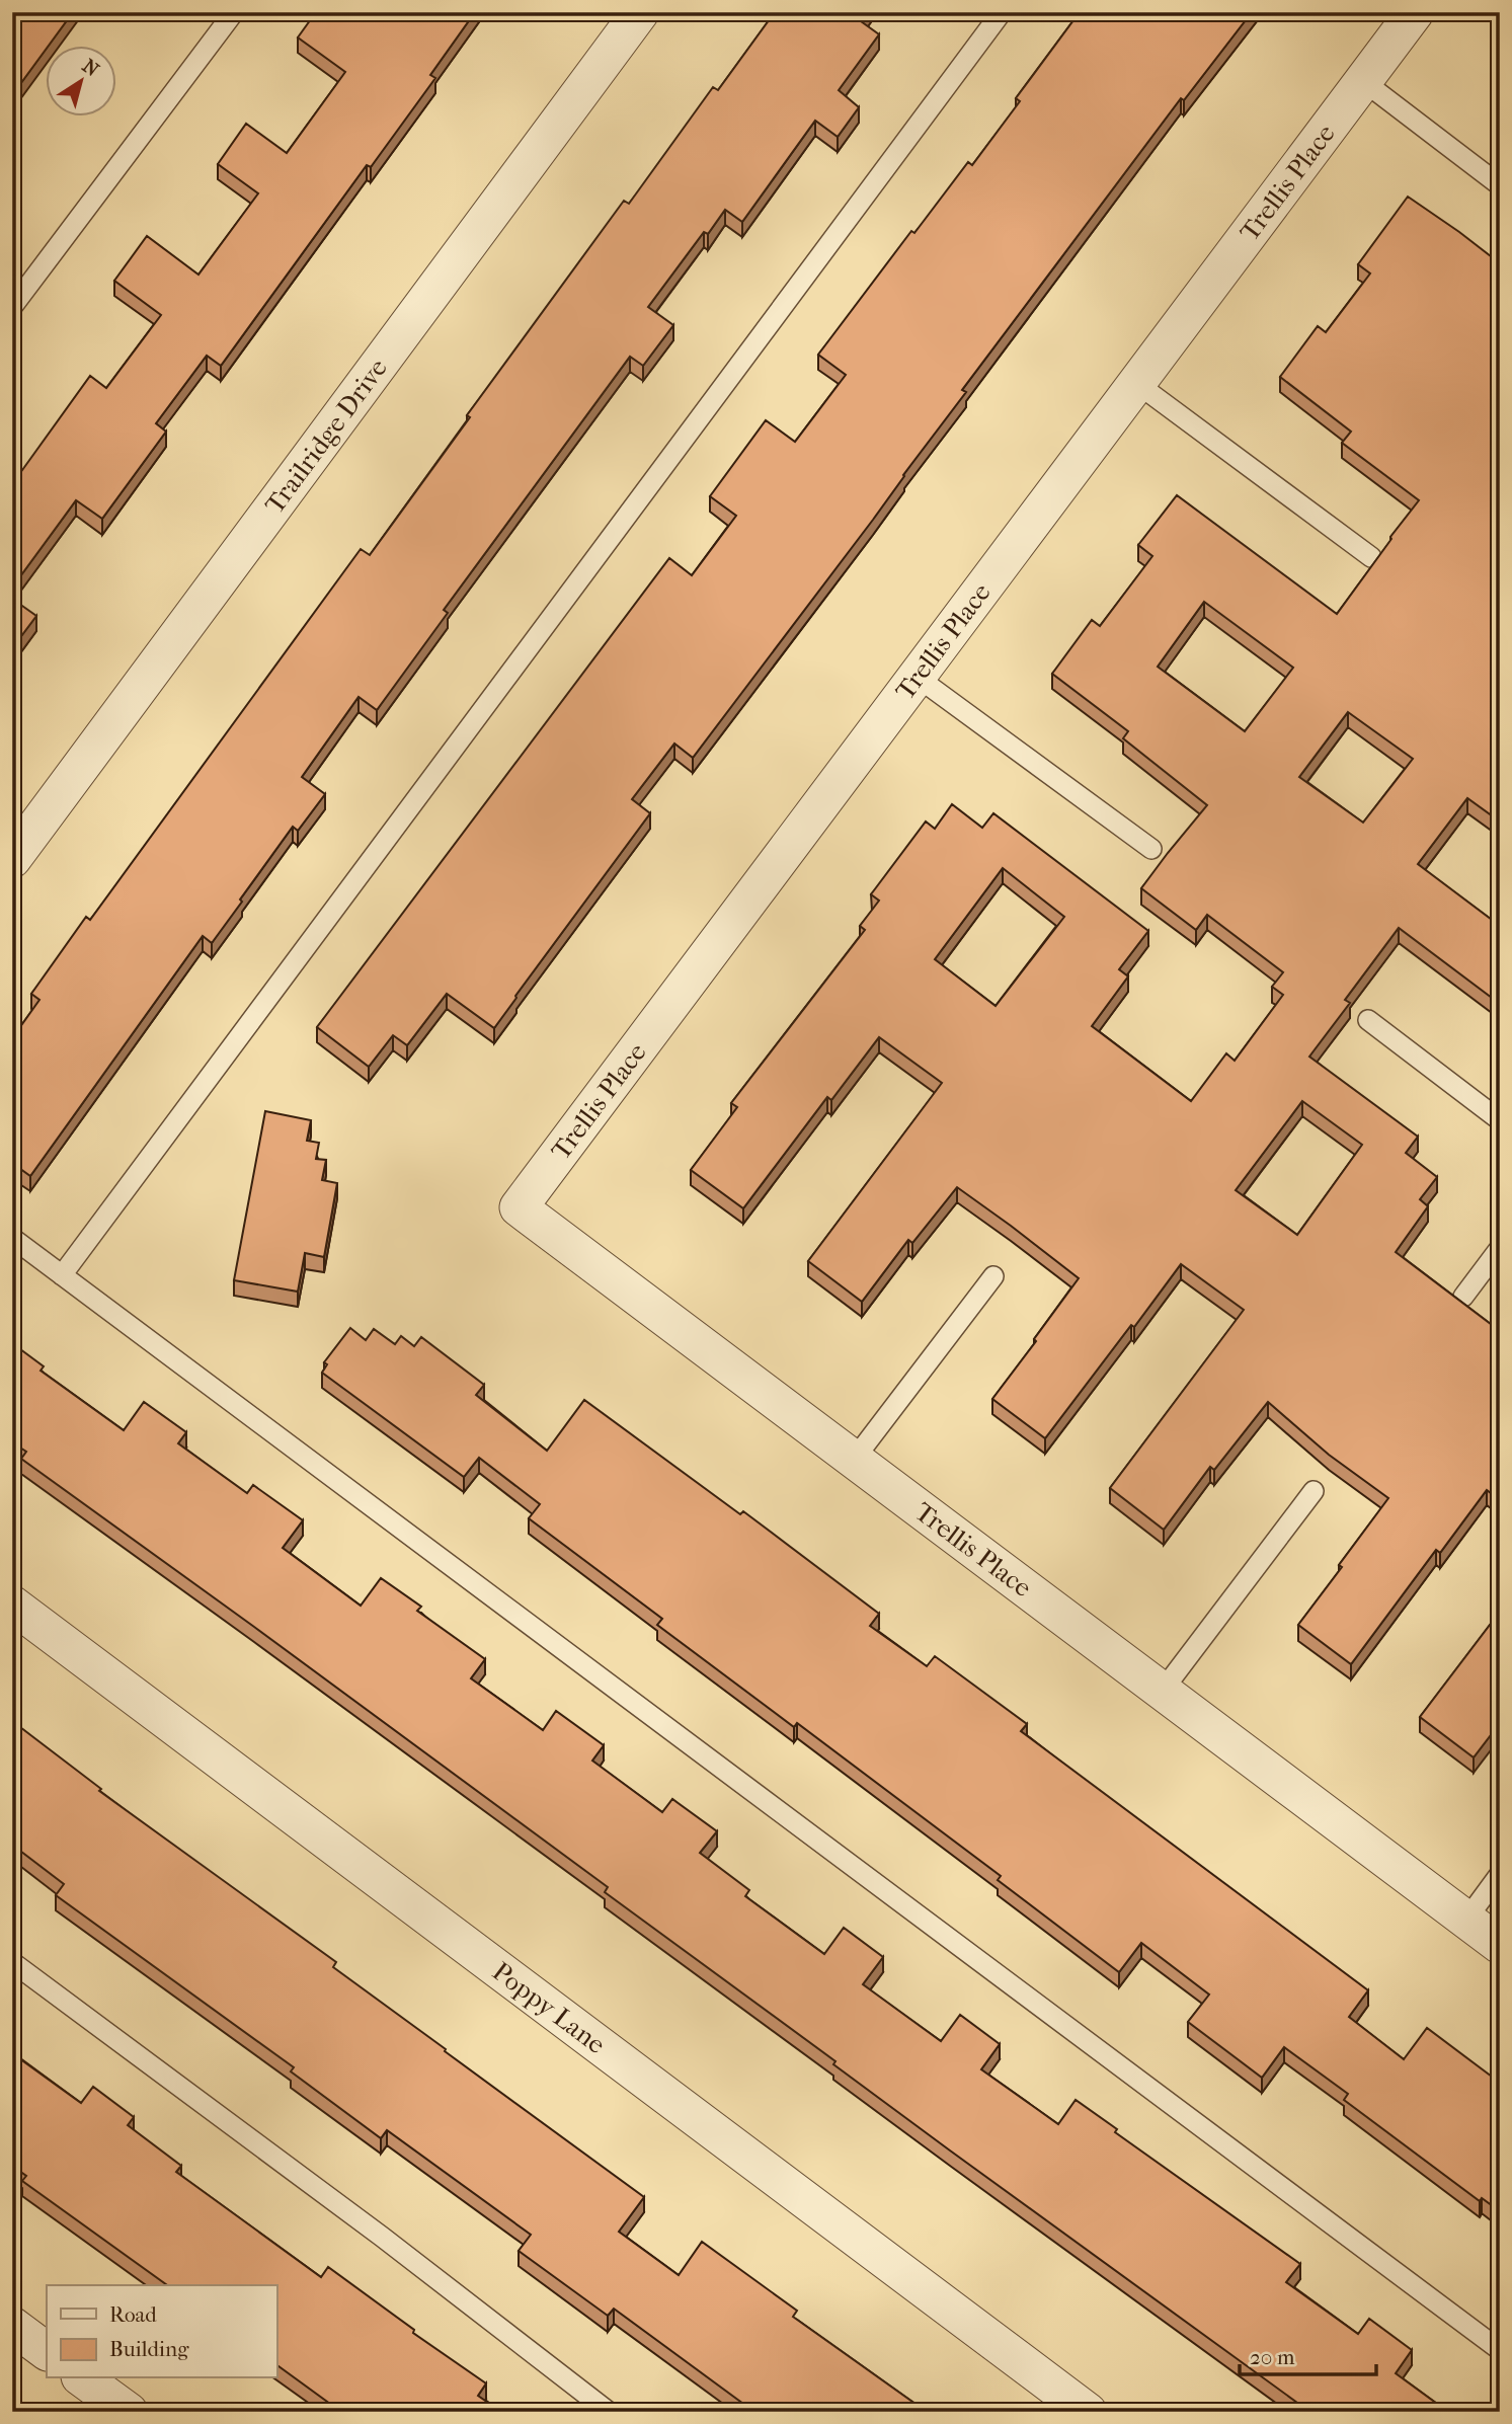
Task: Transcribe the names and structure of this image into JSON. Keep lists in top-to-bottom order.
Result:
{
  "streets": {
    "street": ["Trellis Place", "Trailridge Drive", "Poppy Lane"]
  },
  "legend": ["Road", "Building"],
  "scale_bar": "20 m",
  "north": "top right"
}
